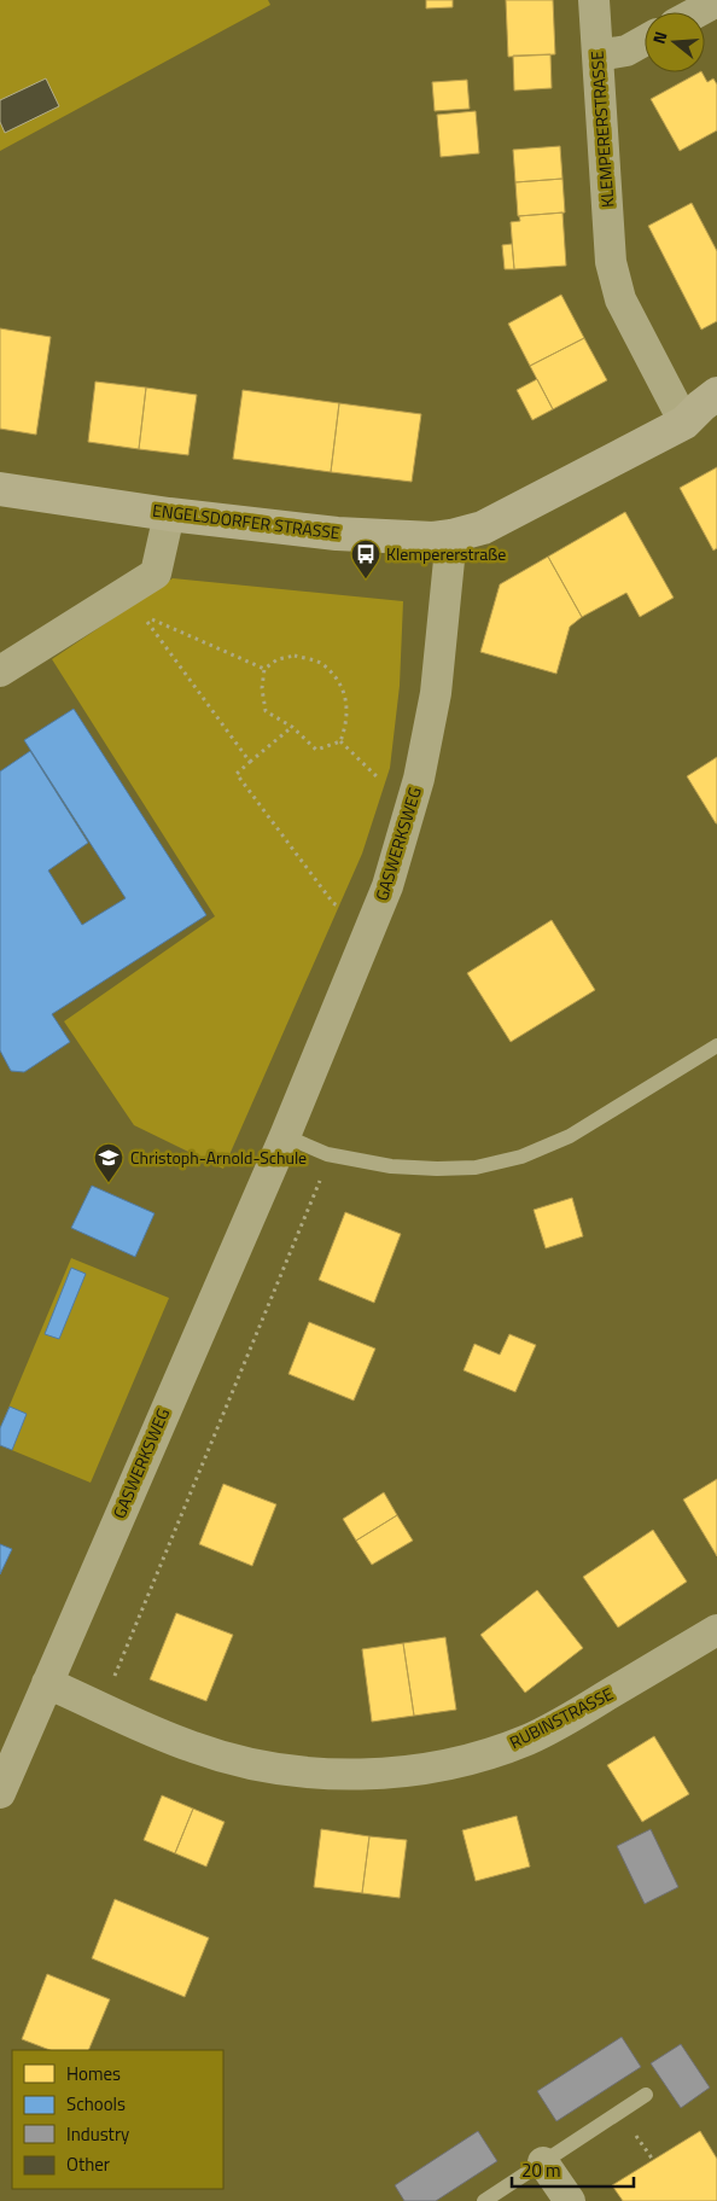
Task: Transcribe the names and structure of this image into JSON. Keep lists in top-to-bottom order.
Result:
{
  "streets": {
    "street": [
      "KLEMPERERSTRASSE",
      "ENGELSDORFER STRASSE",
      "GASWERKSWEG",
      "RUBINSTRASSE"
    ]
  },
  "crossings": [
    ["KLEMPERERSTRASSE", "ENGELSDORFER STRASSE"],
    ["ENGELSDORFER STRASSE", "GASWERKSWEG"],
    ["GASWERKSWEG", "RUBINSTRASSE"]
  ],
  "places": {
    "bus stop": ["Klempererstraße"],
    "school or university": ["Christoph-Arnold-Schule"]
  },
  "legend": [
    "Homes",
    "Schools",
    "Industry",
    "Other"
  ],
  "scale_bar": "20 m",
  "north": "left"
}
